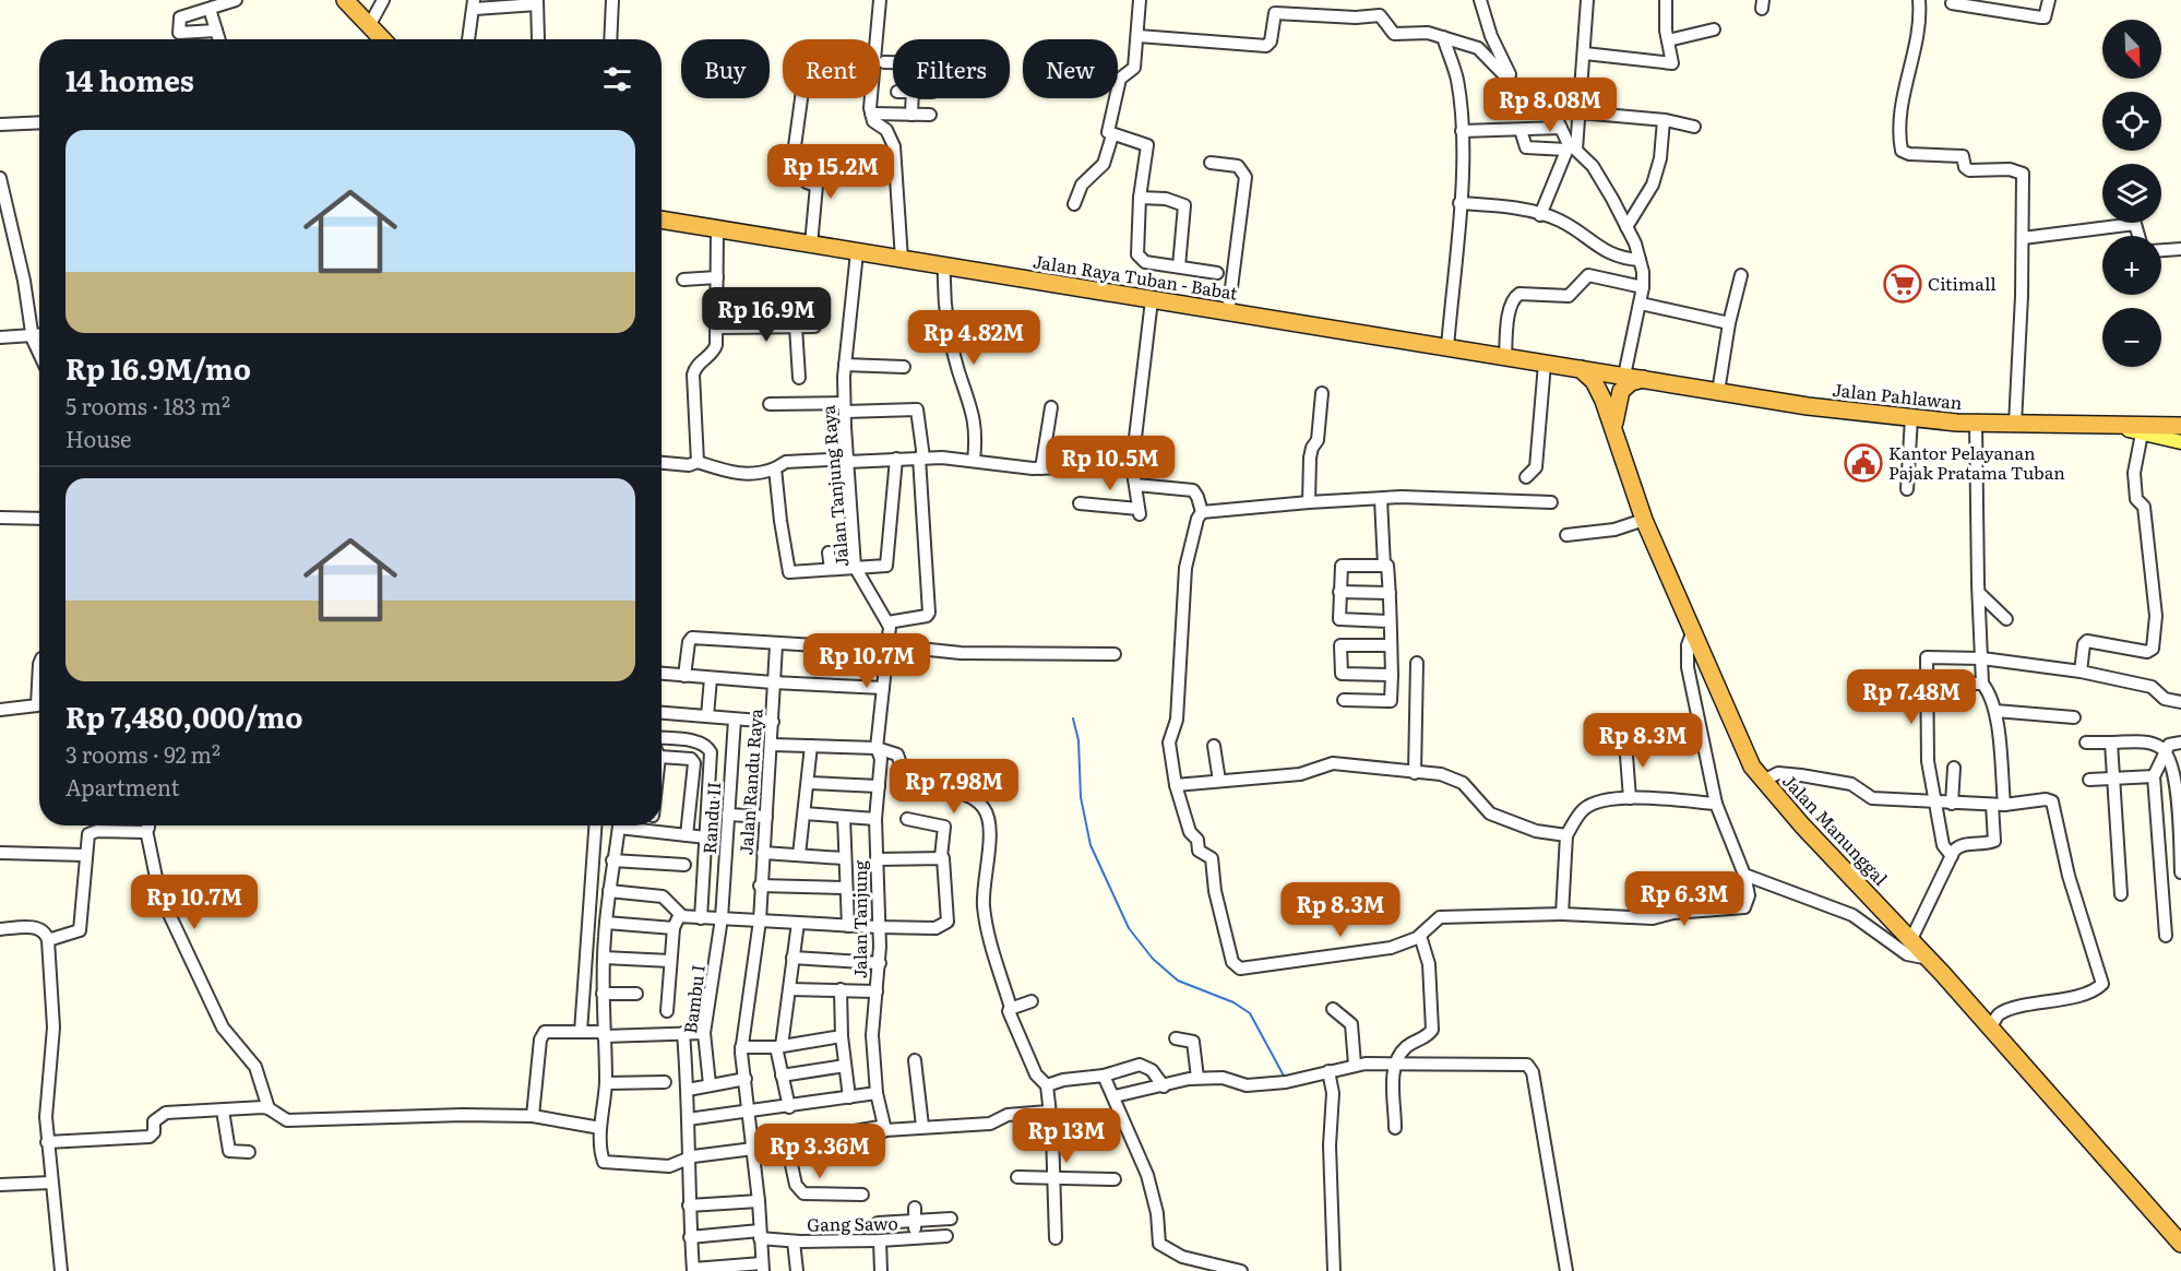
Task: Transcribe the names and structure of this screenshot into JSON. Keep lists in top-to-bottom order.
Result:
{
  "streets": {
    "highway": ["Jalan Raya Tuban - Babat", "Jalan Pahlawan", "Jalan Manunggal"],
    "street": [
      "Jalan Tanjung Raya",
      "Jalan Randu Raya",
      "Randu II",
      "Jalan Tanjung",
      "Bambu I",
      "Gang Sawo"
    ]
  },
  "crossings": [
    ["Jalan Raya Tuban - Babat", "Jalan Pahlawan"],
    ["Jalan Raya Tuban - Babat", "Jalan Tanjung Raya"],
    ["Jalan Raya Tuban - Babat", "Jalan Manunggal"],
    ["Jalan Randu Raya", "Gang Sawo"],
    ["Randu II", "Bambu I"]
  ],
  "places": {
    "supermarket": ["Citimall"],
    "public building": ["Kantor Pelayanan Pajak Pratama Tuban"]
  },
  "north": "bottom right",
  "page": {
    "map_buttons": ["+", "−"],
    "chip": [
      "Buy",
      "Rent",
      "Filters",
      "New"
    ],
    "heading": "14 homes",
    "price": [
      "Rp 8.08M",
      "Rp 15.2M",
      "Rp 16.9M",
      "Rp 4.82M",
      "Rp 10.5M",
      "Rp 10.7M",
      "Rp 7.48M",
      "Rp 8.3M",
      "Rp 7.98M",
      "Rp 6.3M",
      "Rp 10.7M",
      "Rp 8.3M",
      "Rp 13M",
      "Rp 3.36M"
    ],
    "list": [
      {
        "name": "Rp 16.9M/mo",
        "note": "5 rooms · 183 m² · House"
      },
      {
        "name": "Rp 7,480,000/mo",
        "note": "3 rooms · 92 m² · Apartment"
      }
    ]
  }
}
